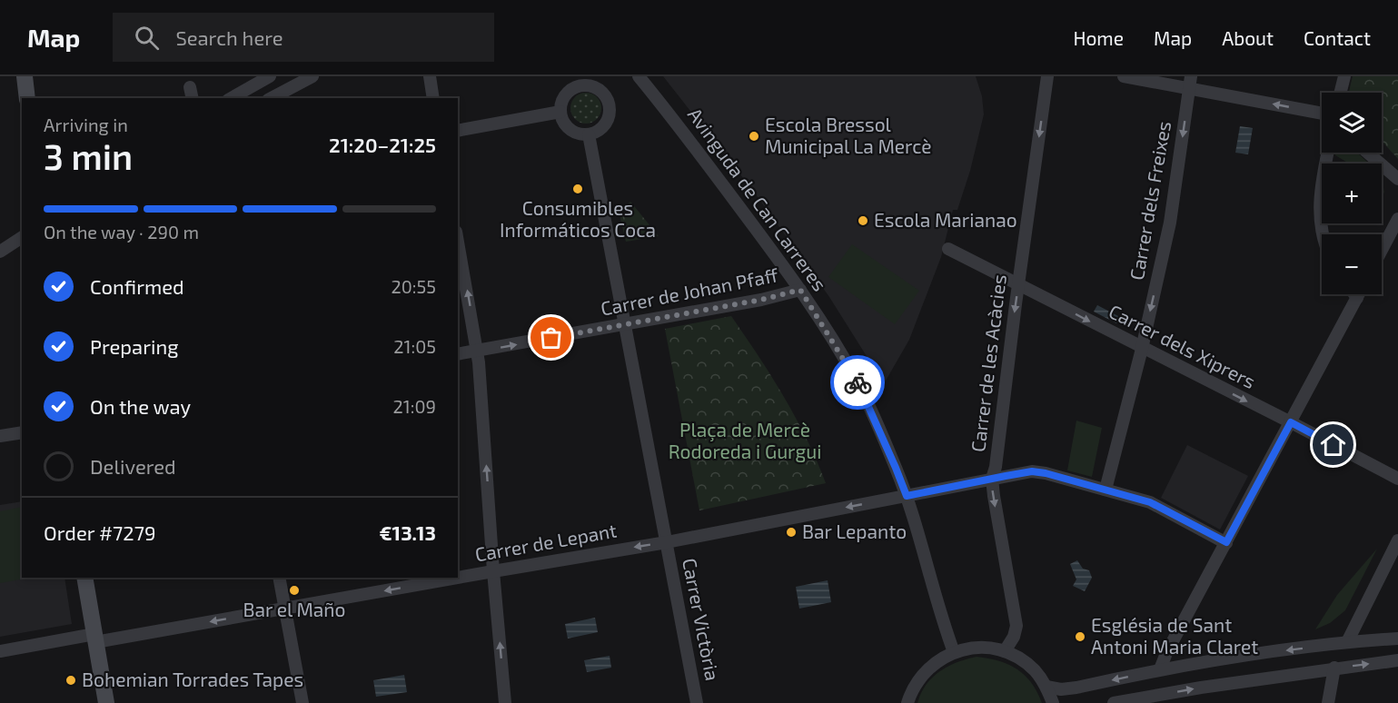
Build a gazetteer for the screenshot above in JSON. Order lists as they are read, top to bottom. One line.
{"streets":{"street":["Avinguda de Can Carreres","Carrer dels Freixes","Carrer de Johan Pfaff","Carrer dels Xiprers","Carrer de les Acàcies","Carrer de Lepant","Carrer Victòria"]},"crossings":[["Avinguda de Can Carreres","Carrer de Johan Pfaff"],["Avinguda de Can Carreres","Carrer de Lepant"],["Carrer dels Freixes","Carrer dels Xiprers"],["Carrer dels Freixes","Carrer de Lepant"],["Carrer de Johan Pfaff","Carrer Victòria"],["Carrer dels Xiprers","Carrer de les Acàcies"],["Carrer de les Acàcies","Carrer de Lepant"],["Carrer de Lepant","Carrer Victòria"]],"one_way":["Carrer dels Freixes","Carrer de Johan Pfaff","Carrer dels Xiprers","Carrer de les Acàcies","Carrer de Lepant"],"parks":["Plaça de Mercè Rodoreda i Gurgui"],"places":["Escola Bressol Municipal La Mercè","Consumibles Informáticos Coca","Escola Marianao","Bar Lepanto","Bar el Maño","Església de Sant Antoni Maria Claret","Bohemian Torrades Tapes"],"page":{"header":"Map","search":"Search here","nav":["Home","Map","About","Contact"],"map_buttons":["+","−"],"heading":["3 min","Arriving in","21:20–21:25"],"panel":["Order #7279","€13.13"],"bar":"On the way · 290 m","list":[["Confirmed","20:55"],["Preparing","21:05"],["On the way","21:09"],"Delivered"]}}
